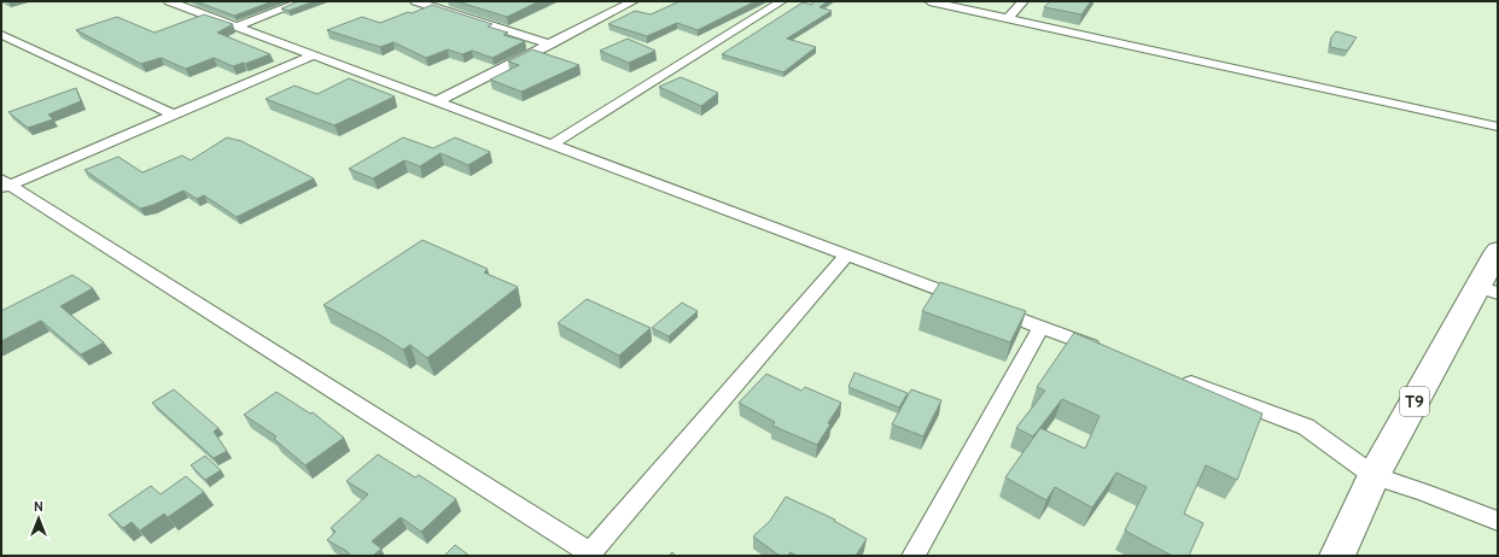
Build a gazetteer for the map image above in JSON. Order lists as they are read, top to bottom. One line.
{"streets":{"highway":["T9"]},"north":"top"}
